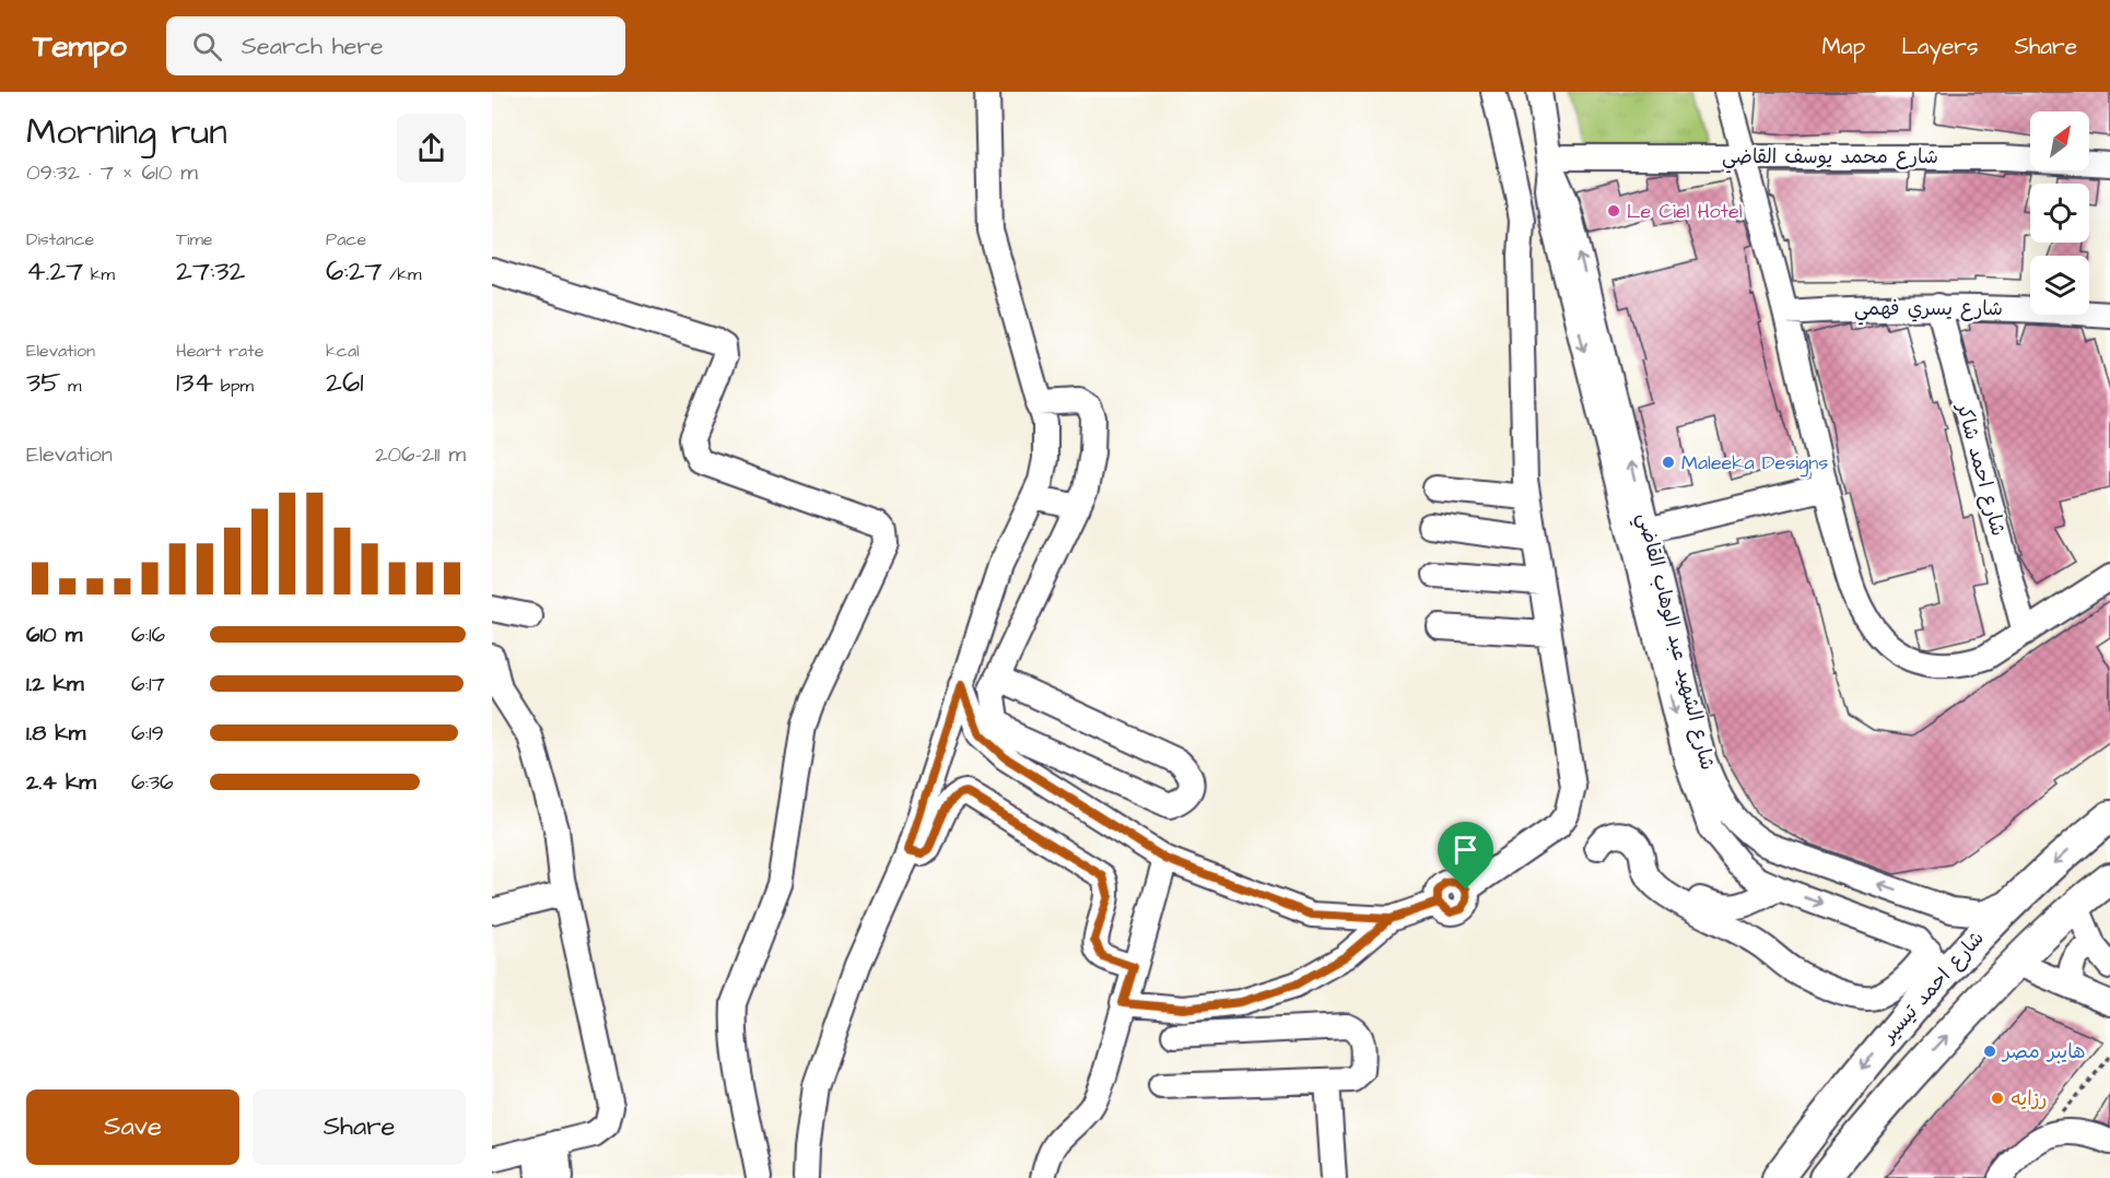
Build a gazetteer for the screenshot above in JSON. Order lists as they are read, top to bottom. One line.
{"streets":{"main road":["شارع احمد تيسير"],"street":["شارع محمد يوسف القاضي","شارع يسري فهمي","شارع احمد شاكر","شارع الشهيد عبد الوهاب القاضي"]},"crossings":[["شارع محمد يوسف القاضي","شارع الشهيد عبد الوهاب القاضي"],["شارع يسري فهمي","شارع احمد شاكر"],["شارع الشهيد عبد الوهاب القاضي","شارع احمد تيسير"]],"places":["Le Ciel Hotel","Maleeka Designs","هايبر مصر","رزايه"],"north":"top right","page":{"header":"Tempo","search":"Search here","nav":["Map","Layers","Share"],"heading":["Morning run","09:32 · 7 × 610 m"],"stats":[["Distance","4.27 km"],["Time","27:32"],["Pace","6:27 /km"],["Elevation","35 m"],["Heart rate","134 bpm"],["kcal","261"]],"chart":["Elevation","206–211 m"],"list":[{"name":"610 m","note":"6:16"},{"name":"1.2 km","note":"6:17"},{"name":"1.8 km","note":"6:19"},{"name":"2.4 km","note":"6:36"}],"buttons":["Save","Share"]}}
